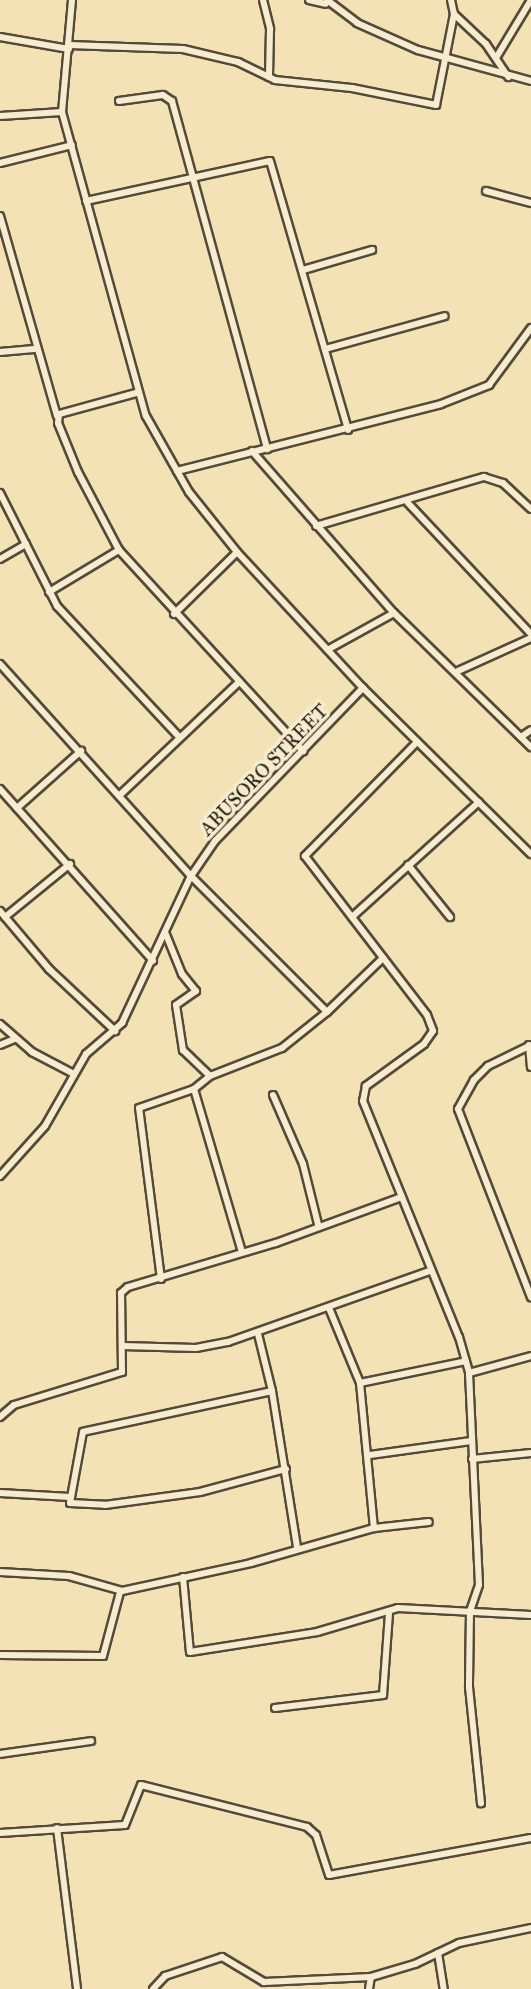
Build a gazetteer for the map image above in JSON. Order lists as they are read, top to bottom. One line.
{"streets":{"street":["ABUSORO STREET"]}}
